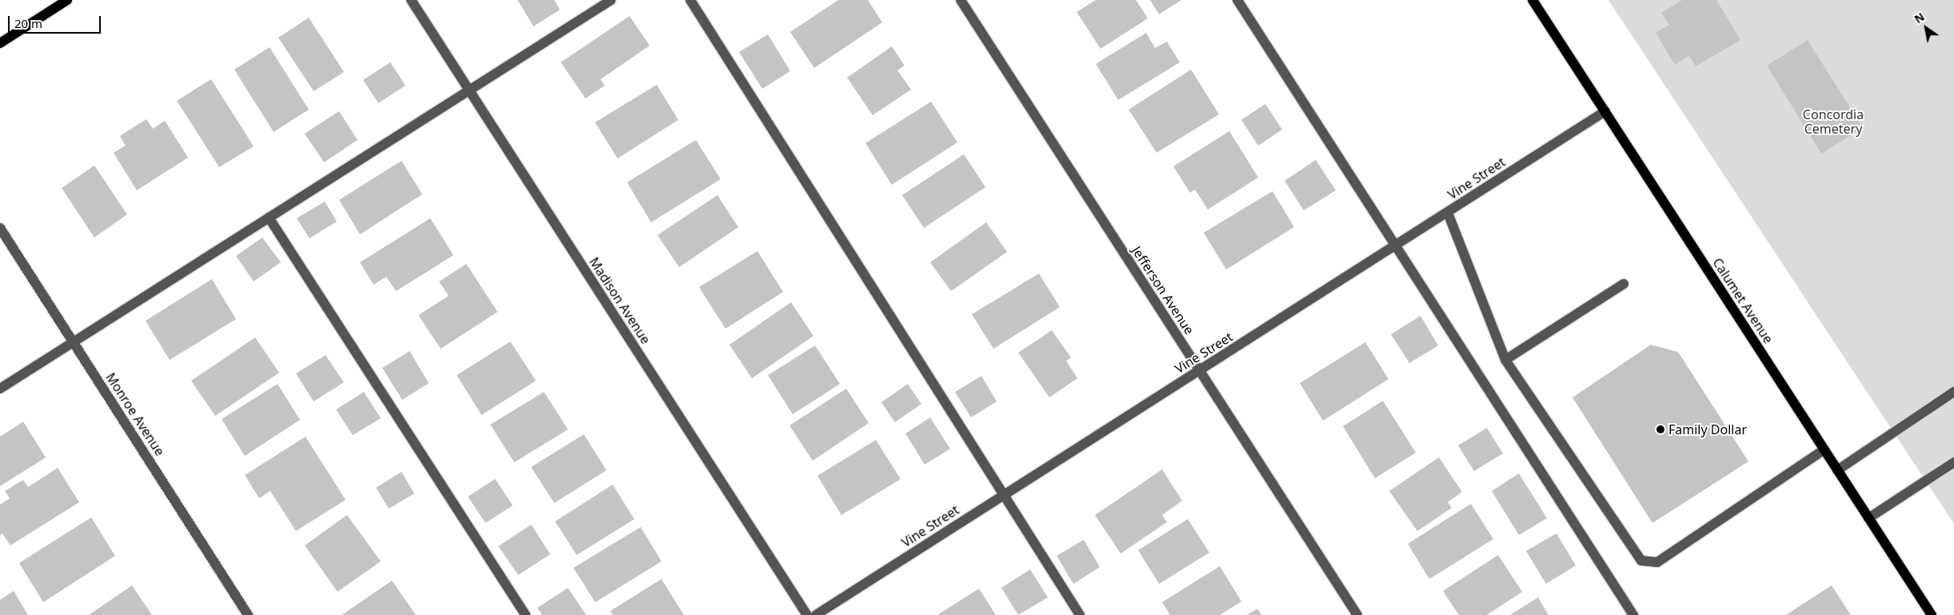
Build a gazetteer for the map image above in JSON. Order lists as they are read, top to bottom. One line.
{"streets":{"main road":["Calumet Avenue"],"street":["Vine Street","Jefferson Avenue","Madison Avenue","Monroe Avenue"]},"crossings":[["Vine Street","Jefferson Avenue"],["Vine Street","Calumet Avenue"]],"parks":["Concordia Cemetery"],"places":["Family Dollar"],"scale_bar":"20 m","north":"top left"}
